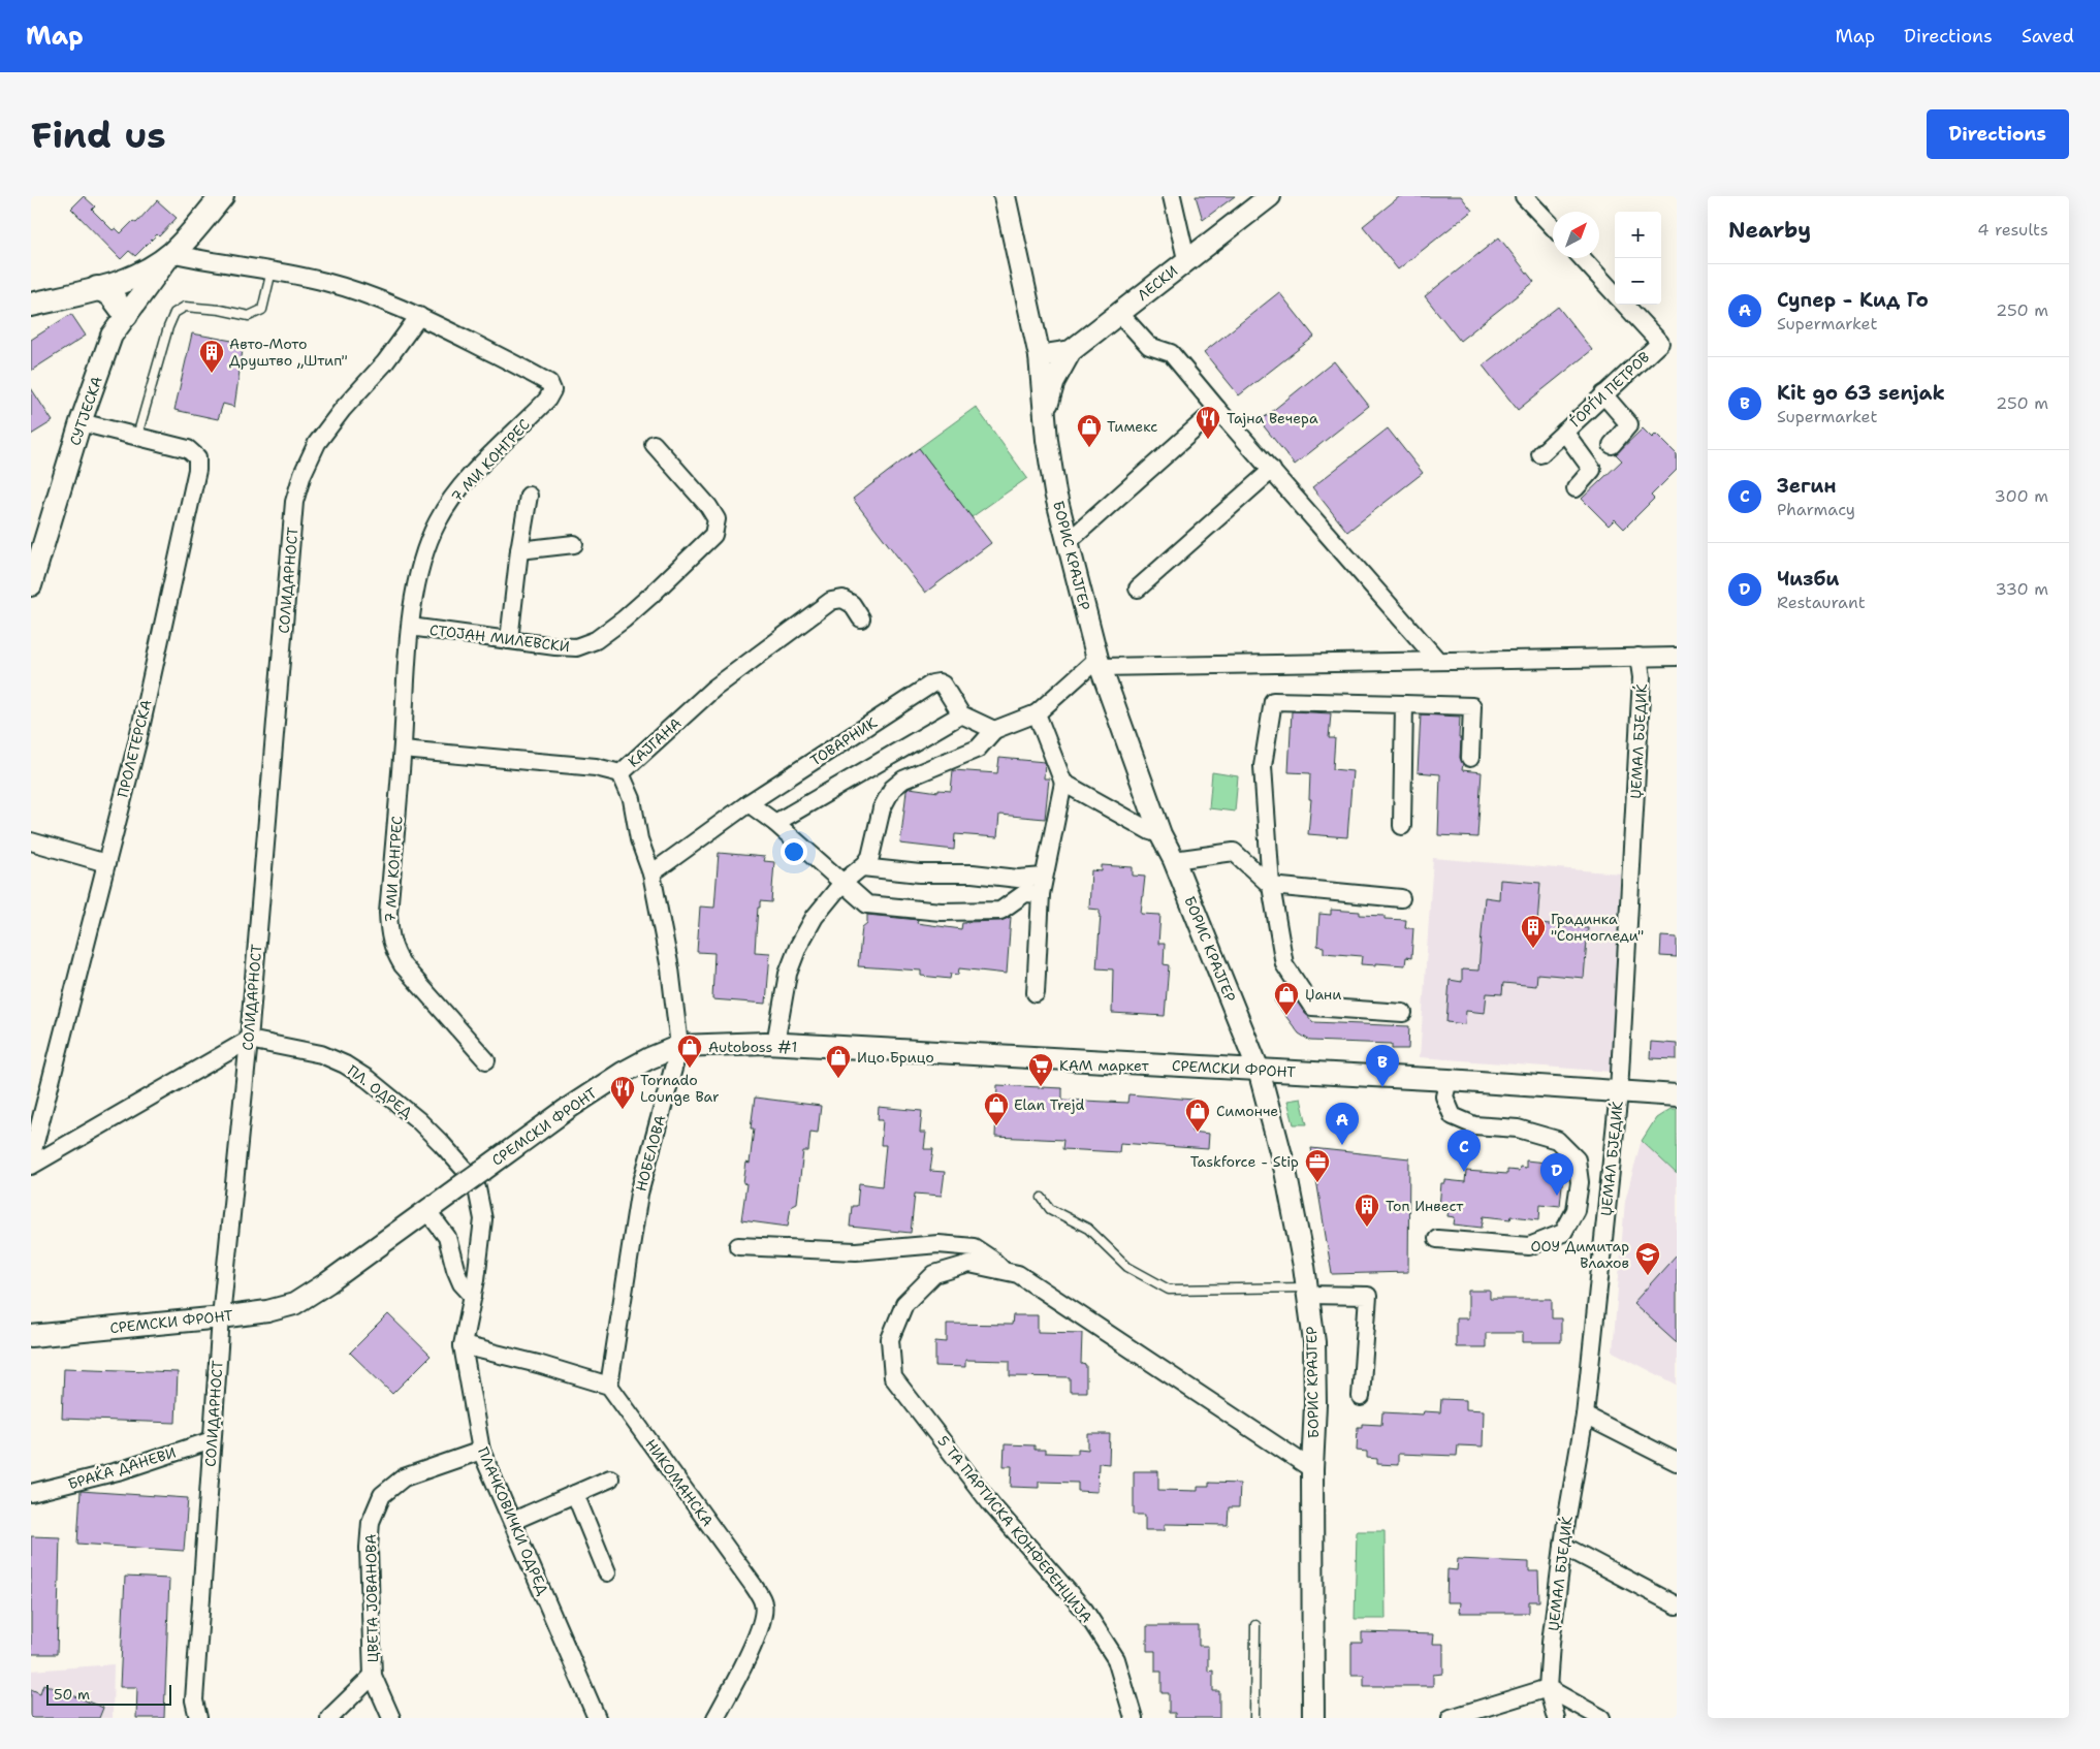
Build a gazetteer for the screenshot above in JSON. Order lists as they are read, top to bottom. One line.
{"streets":{"street":["ЛЕСКИ","ЃОРЃИ ПЕТРОВ","СУТЈЕСКА","7 МИ КОНГРЕС","БОРИС КРАЈГЕР","СОЛИДАРНОСТ","СТОЈАН МИЛЕВСКИ","ТОВАРНИК","ЏЕМАЛ БЈЕДИЌ","КАЈГАНА","ПРОЛЕТЕРСКА","СРЕМСКИ ФРОНТ","ПЛ. ОДРЕД","НОБЕЛОВА","БРАЌА ДАНЕВИ","НИКОМАНСКА","ПЛАЧКОВИЧКИ ОДРЕД","5 ТА ПАРТИСКА КОНФЕРЕНЦИЈА","ЦВЕТА ЈОВАНОВА"]},"crossings":[["ЛЕСКИ","БОРИС КРАЈГЕР"],["СУТЈЕСКА","7 МИ КОНГРЕС"],["СУТЈЕСКА","ПРОЛЕТЕРСКА"],["7 МИ КОНГРЕС","СОЛИДАРНОСТ"],["7 МИ КОНГРЕС","СТОЈАН МИЛЕВСКИ"],["7 МИ КОНГРЕС","КАЈГАНА"],["БОРИС КРАЈГЕР","СРЕМСКИ ФРОНТ"],["БОРИС КРАЈГЕР","5 ТА ПАРТИСКА КОНФЕРЕНЦИЈА"],["СОЛИДАРНОСТ","СРЕМСКИ ФРОНТ"],["СОЛИДАРНОСТ","ПЛ. ОДРЕД"],["СОЛИДАРНОСТ","БРАЌА ДАНЕВИ"],["ТОВАРНИК","НОБЕЛОВА"],["ЏЕМАЛ БЈЕДИЌ","СРЕМСКИ ФРОНТ"],["КАЈГАНА","НОБЕЛОВА"],["СРЕМСКИ ФРОНТ","НОБЕЛОВА"],["ПЛ. ОДРЕД","ПЛАЧКОВИЧКИ ОДРЕД"],["НОБЕЛОВА","НИКОМАНСКА"],["ПЛАЧКОВИЧКИ ОДРЕД","ЦВЕТА ЈОВАНОВА"]],"places":{"building":["Авто-Мото Друштво „Штип\"","Градинка \"Сончогледи\"","Топ Инвест"],"restaurant":["Тајна Вечера","Tornado Lounge Bar"],"shop":["Тимекс","Џани","Autoboss #1","Ицо Брицо","Elan Trejd","Симонче"],"supermarket":["КАМ маркет"],"office":["Taskforce - Stip"],"school or university":["ООУ Димитар Влахов"]},"scale_bar":"50 m","north":"top right","page":{"header":"Map","nav":["Map","Directions","Saved"],"buttons":"Directions","title":"Find us","heading":["Nearby","4 results"],"map_buttons":["+","−"],"list":[{"mark":"A","name":"Супер - Кид Го","note":"Supermarket","value":"250 m"},{"mark":"B","name":"Kit go 63 senjak","note":"Supermarket","value":"250 m"},{"mark":"C","name":"Зегин","note":"Pharmacy","value":"300 m"},{"mark":"D","name":"Чизби","note":"Restaurant","value":"330 m"}],"pins":["B","A","C","D"],"scale":"50 m"}}
